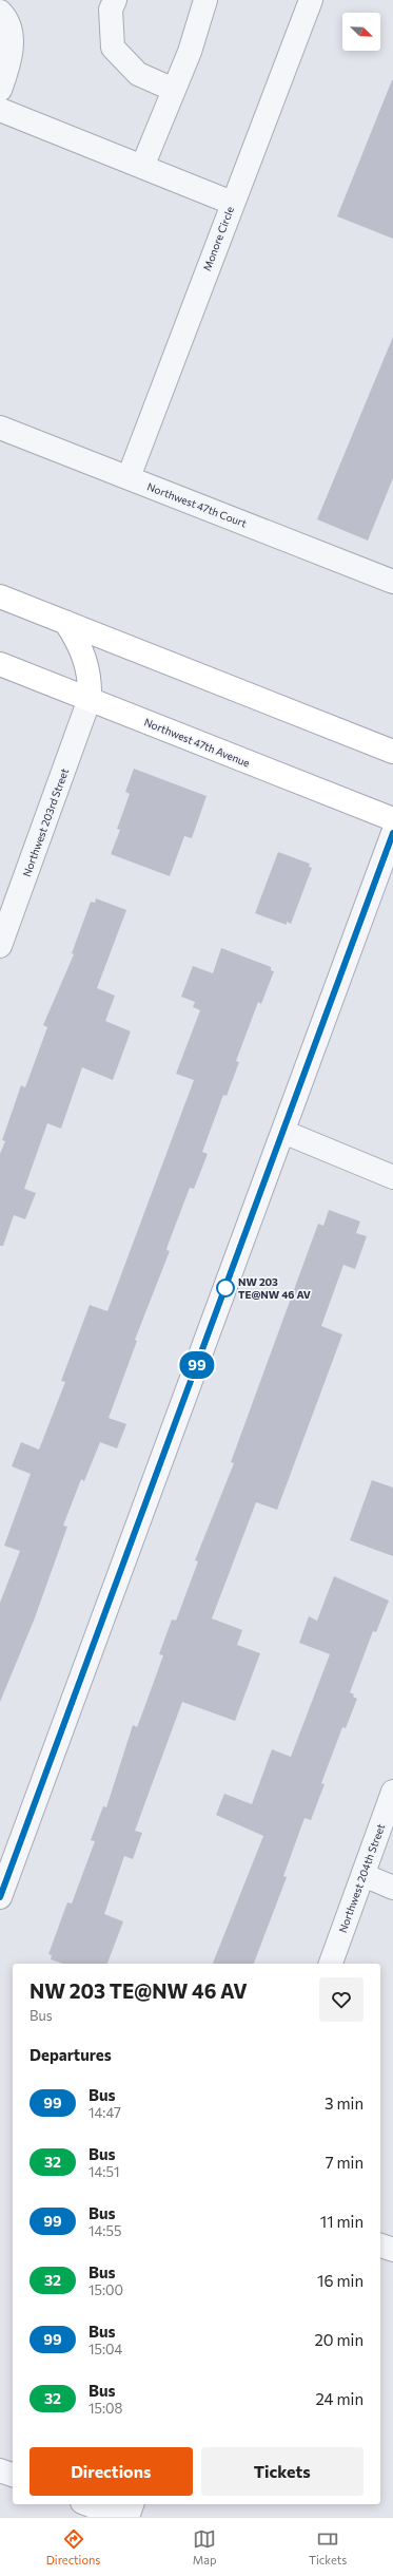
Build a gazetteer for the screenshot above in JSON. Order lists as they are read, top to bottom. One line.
{"streets":{"main road":["Northwest 47th Avenue"],"street":["Monore Circle","Northwest 47th Court","Northwest 203rd Street","Northwest 204th Street"]},"crossings":[["Monore Circle","Northwest 47th Court"],["Northwest 47th Avenue","Northwest 203rd Street"]],"places":["NW 203 TE@NW 46 AV"],"lines":["bus line 99"],"north":"bottom right","page":{"on_map":"99","heading":[["NW 203 TE@NW 46 AV","Bus"],"Departures"],"list":[{"mark":"99","name":"Bus","note":"14:47","value":"3 min"},{"mark":"32","name":"Bus","note":"14:51","value":"7 min"},{"mark":"99","name":"Bus","note":"14:55","value":"11 min"},{"mark":"32","name":"Bus","note":"15:00","value":"16 min"},{"mark":"99","name":"Bus","note":"15:04","value":"20 min"},{"mark":"32","name":"Bus","note":"15:08","value":"24 min"}],"buttons":["Directions","Tickets"],"tabs":["Directions","Map","Tickets"]}}
